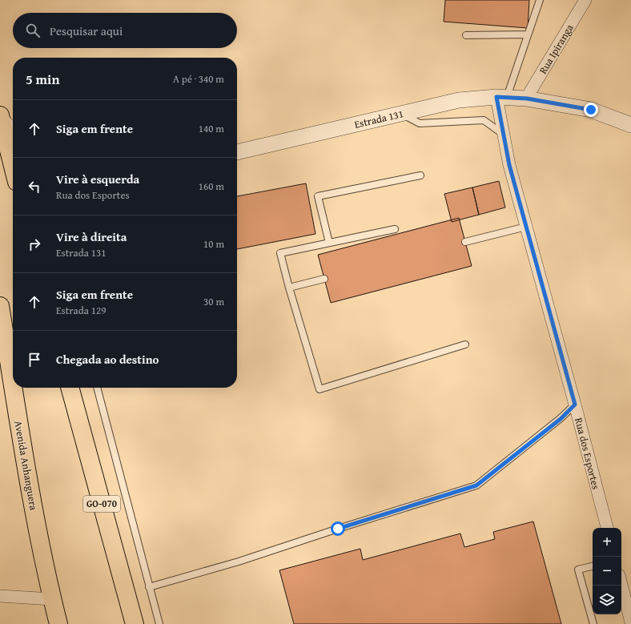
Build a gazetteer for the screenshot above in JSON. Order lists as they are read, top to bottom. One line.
{"streets":{"highway":["Avenida Anhanguera","GO-070"],"street":["Rua Ipiranga","Estrada 131","Rua dos Esportes"]},"crossings":[["Rua Ipiranga","Estrada 131"],["Estrada 131","Rua dos Esportes"]],"page":{"search":"Pesquisar aqui","heading":["5 min","A pé · 340 m"],"list":[["Siga em frente","140 m"],["Vire à esquerda","Rua dos Esportes","160 m"],["Vire à direita","Estrada 131","10 m"],["Siga em frente","Estrada 129","30 m"],"Chegada ao destino"],"map_buttons":["+","−"]}}
